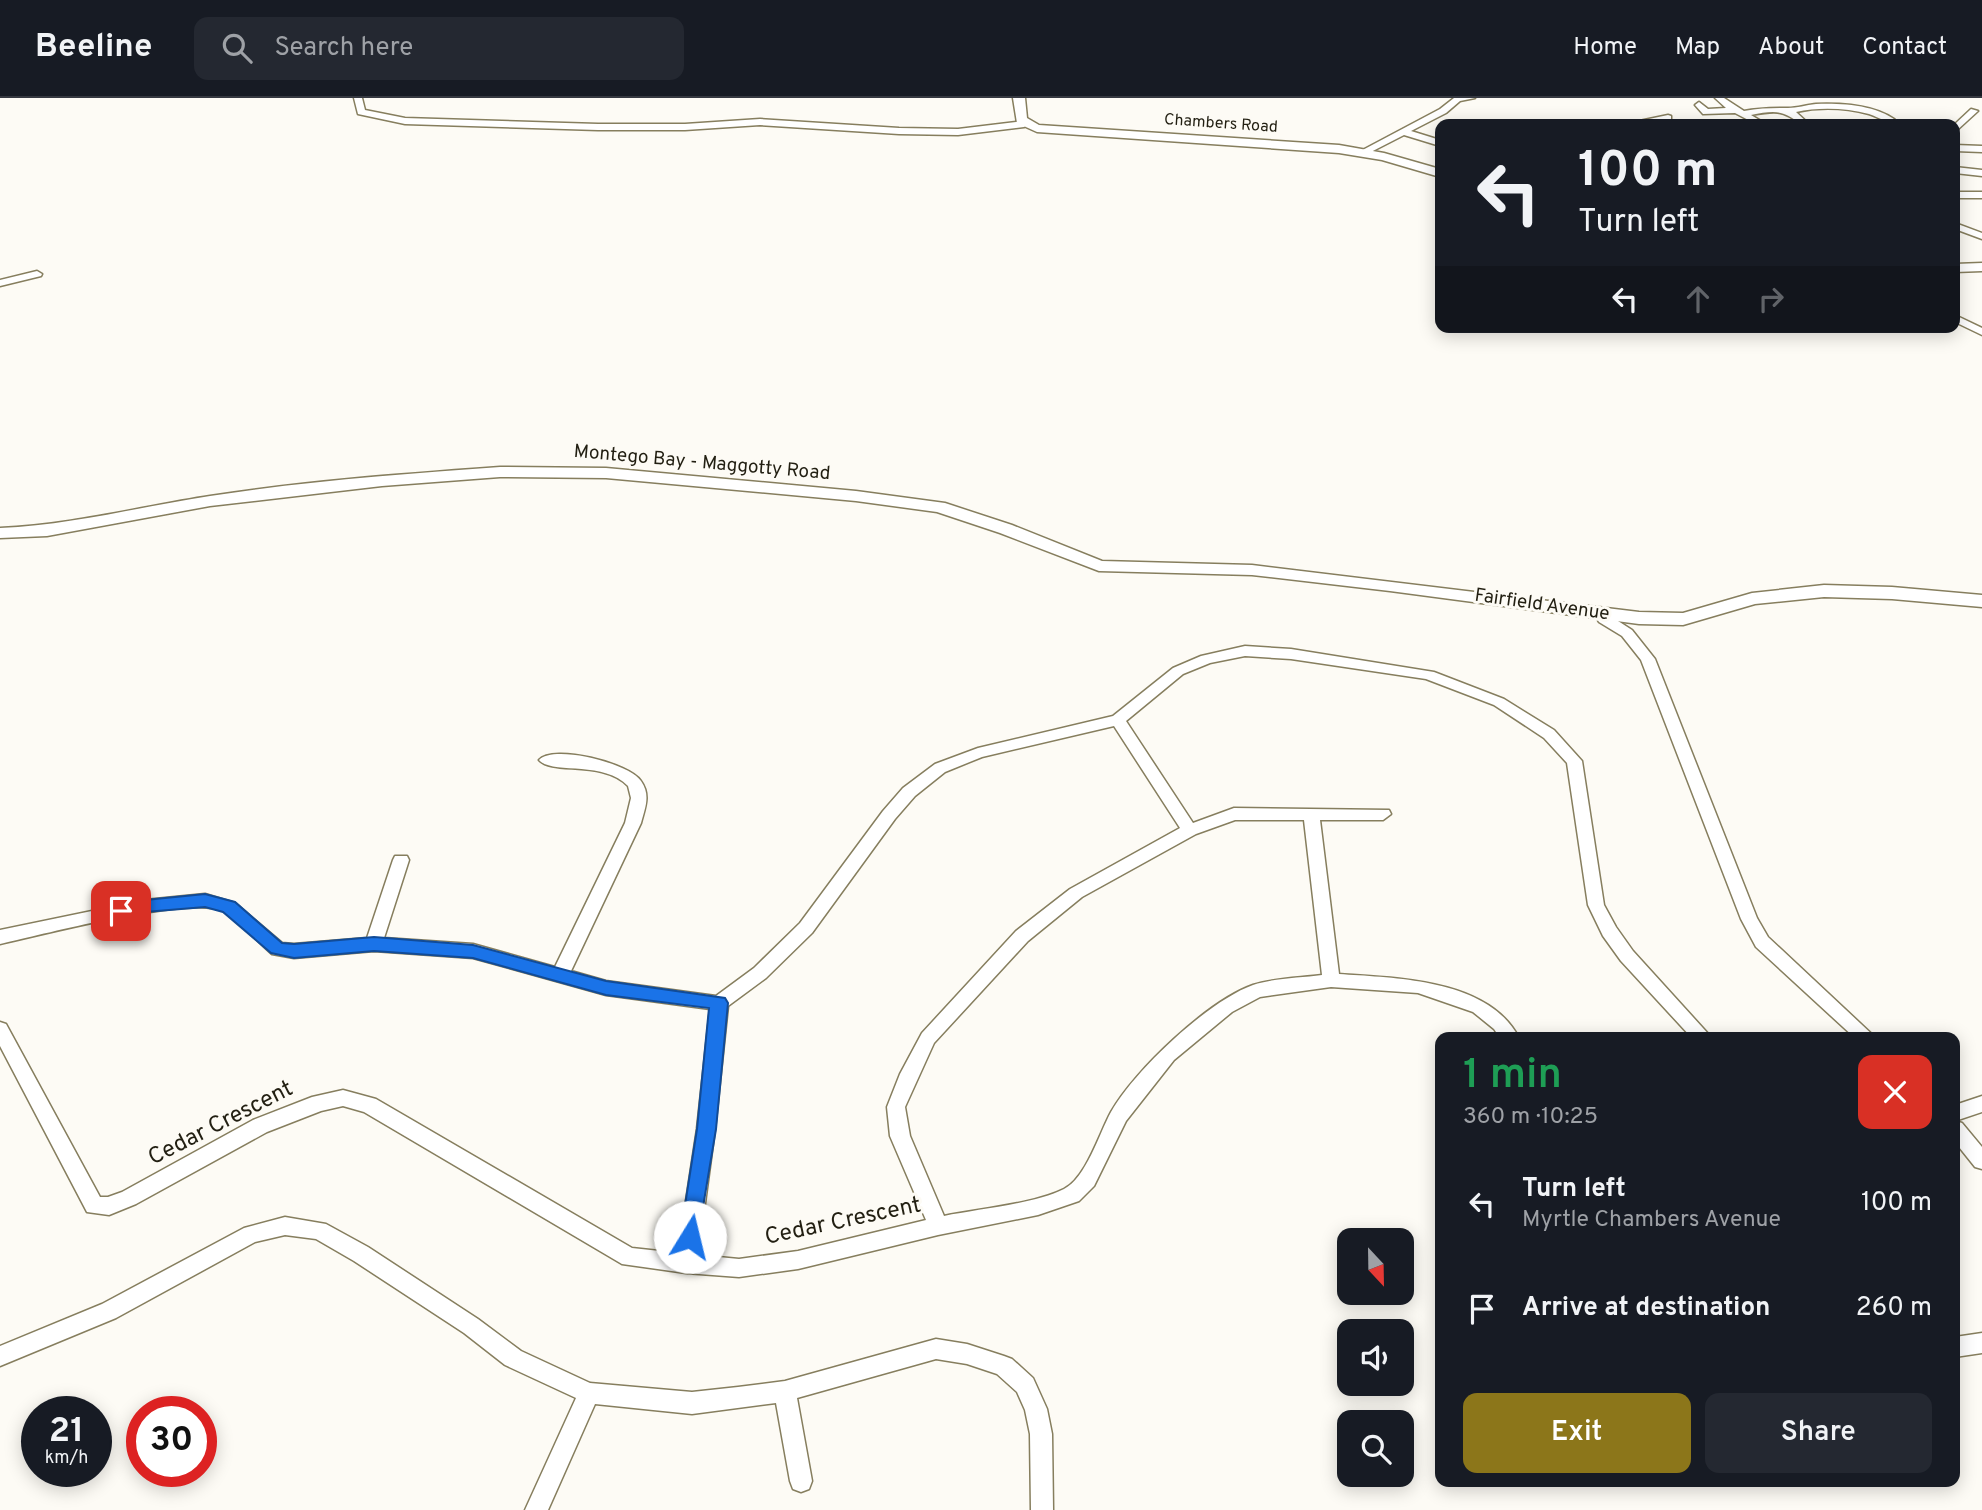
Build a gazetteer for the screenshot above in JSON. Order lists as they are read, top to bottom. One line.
{"streets":{"street":["Chambers Road","Montego Bay - Maggotty Road","Fairfield Avenue","Cedar Crescent"]},"crossings":[["Montego Bay - Maggotty Road","Fairfield Avenue"]],"north":"bottom","page":{"header":"Beeline","search":"Search here","nav":["Home","Map","About","Contact"],"turn":["100 m","Turn left"],"heading":["1 min","360 m · 10:25"],"list":[{"name":"Turn left","note":"Myrtle Chambers Avenue","value":"100 m"},{"name":"Arrive at destination","value":"260 m"}],"buttons":["Exit","Share"],"speed":"21 km/h","limit":"30"}}
